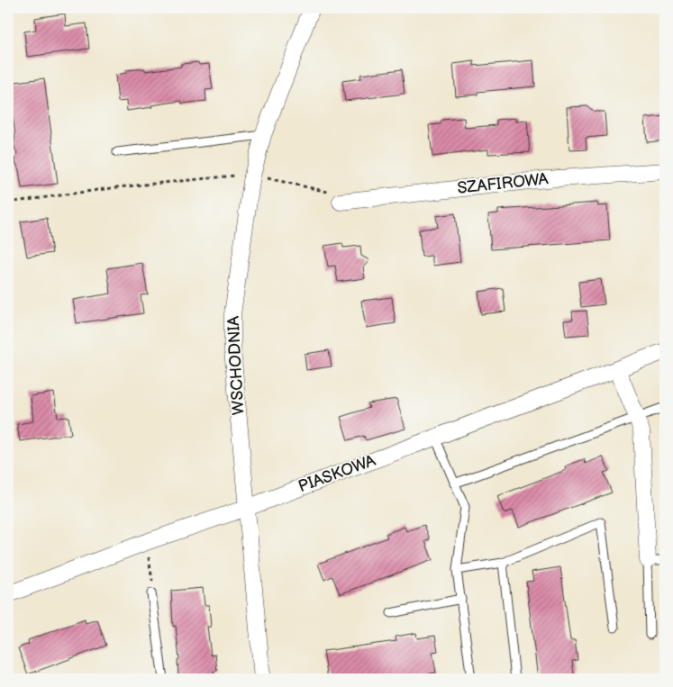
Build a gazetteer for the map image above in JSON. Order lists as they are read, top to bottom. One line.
{"streets":{"street":["SZAFIROWA","WSCHODNIA","PIASKOWA"]},"crossings":[["WSCHODNIA","PIASKOWA"]]}
